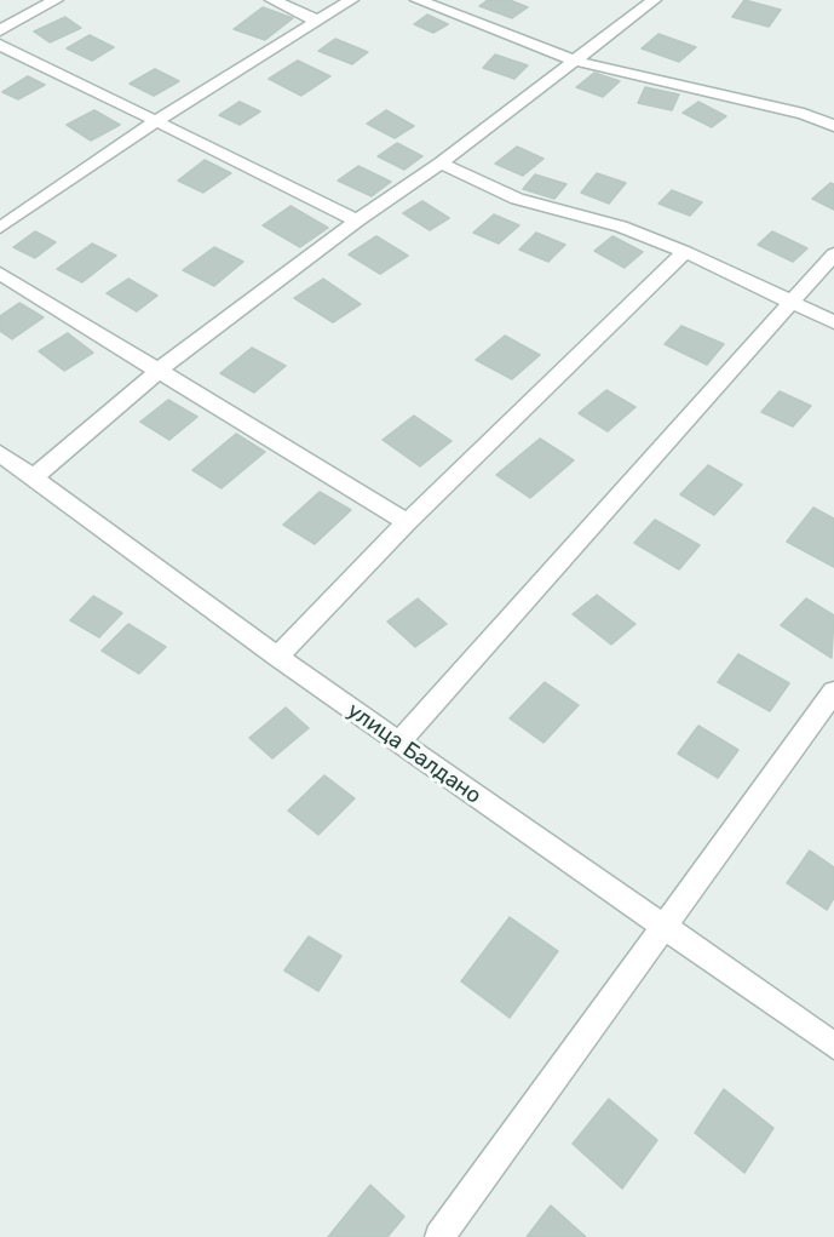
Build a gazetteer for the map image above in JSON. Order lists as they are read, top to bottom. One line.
{"streets":{"street":["улица Балдано"]}}
